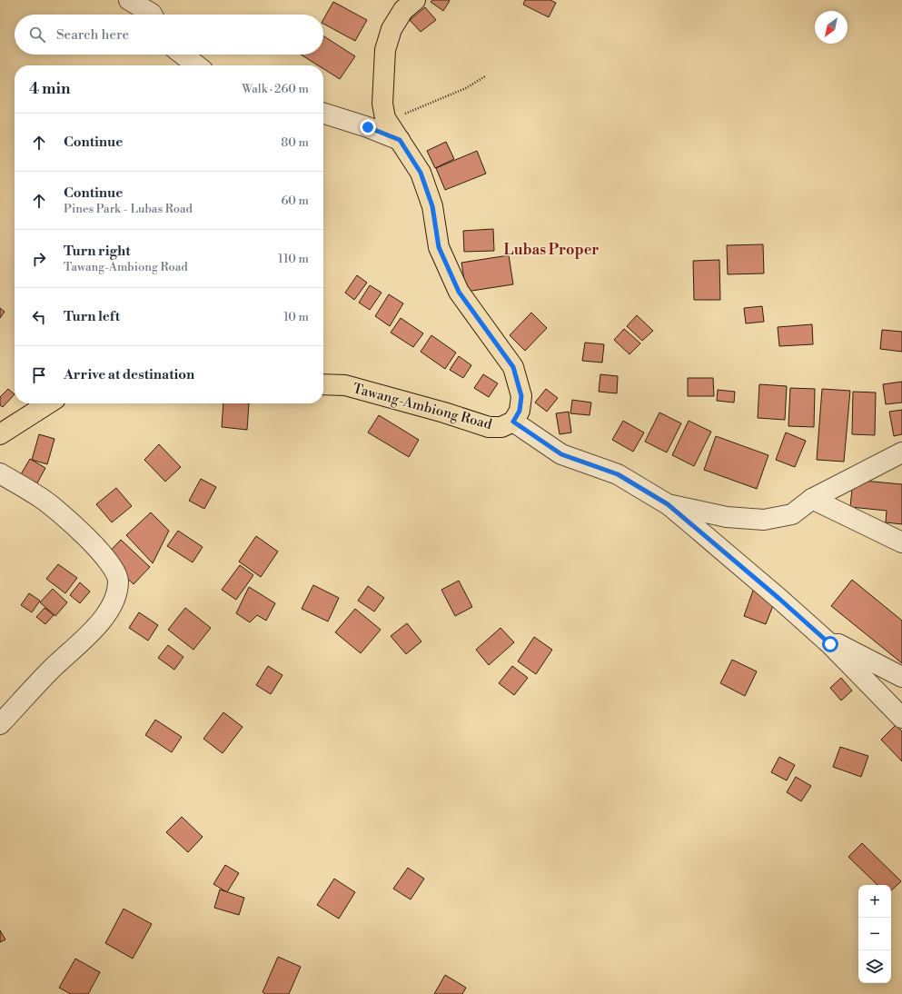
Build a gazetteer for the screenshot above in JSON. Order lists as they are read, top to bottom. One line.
{"streets":{"main road":["Tawang-Ambiong Road"]},"districts":["Lubas Proper"],"north":"bottom left","page":{"search":"Search here","heading":["4 min","Walk · 260 m"],"list":[["Continue","80 m"],["Continue","Pines Park - Lubas Road","60 m"],["Turn right","Tawang-Ambiong Road","110 m"],["Turn left","10 m"],"Arrive at destination"],"map_buttons":["+","−"]}}
